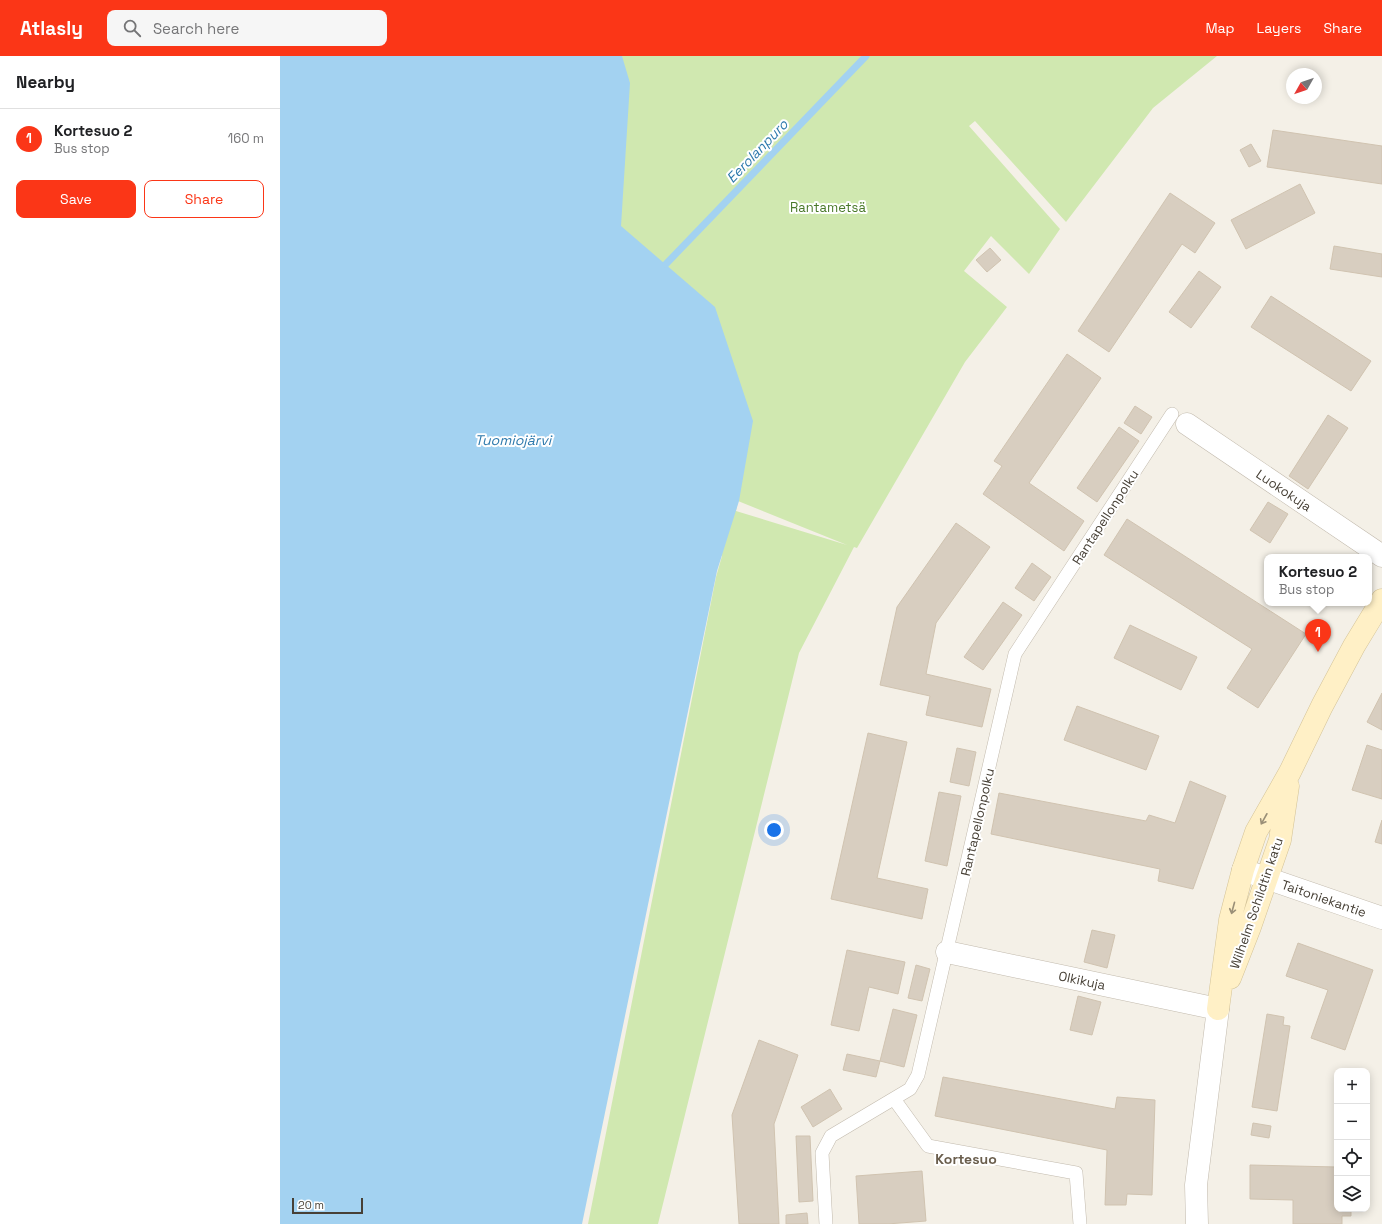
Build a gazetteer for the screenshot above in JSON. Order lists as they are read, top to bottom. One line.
{"streets":{"street":["Luokokuja","Taitoniekantie","Wilhelm Schildtin katu","Olkikuja"],"lane":["Rantapellonpolku"]},"crossings":[["Luokokuja","Rantapellonpolku"],["Rantapellonpolku","Olkikuja"],["Taitoniekantie","Wilhelm Schildtin katu"],["Wilhelm Schildtin katu","Olkikuja"]],"districts":["Kortesuo"],"water":["Eerolanpuro","Tuomiojärvi"],"parks":["Rantametsä"],"scale_bar":"20 m","north":"bottom left","page":{"header":"Atlasly","search":"Search here","nav":["Map","Layers","Share"],"heading":"Nearby","list":[{"mark":"1","name":"Kortesuo 2","note":"Bus stop","value":"160 m"}],"buttons":["Save","Share"],"popup":["Kortesuo 2","Bus stop"],"pins":"1","map_buttons":["+","−"],"scale":"20 m"}}
